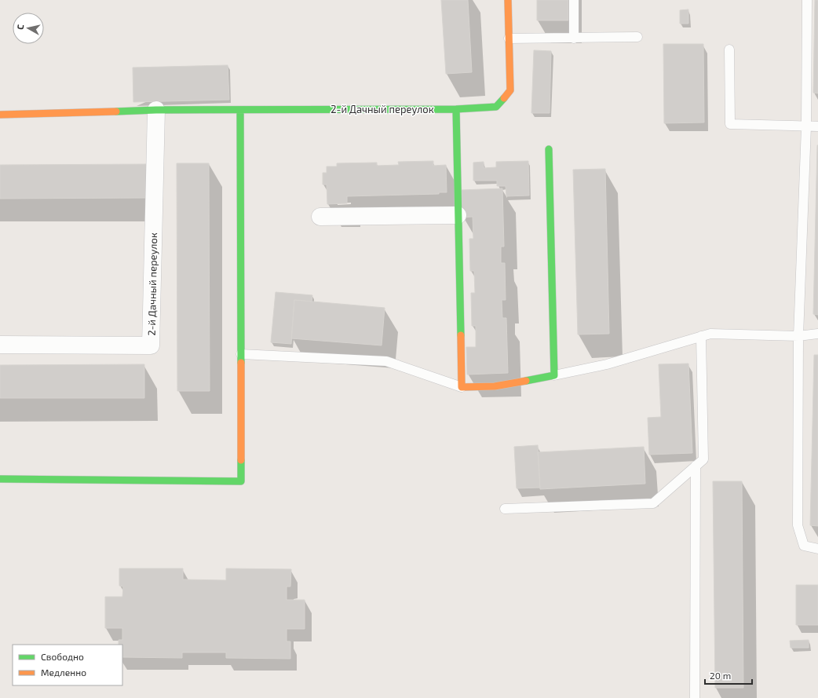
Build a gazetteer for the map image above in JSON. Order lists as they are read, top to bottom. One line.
{"streets":{"street":["2-й Дачный переулок"]},"legend":["Свободно","Медленно"],"scale_bar":"20 m","north":"left"}
